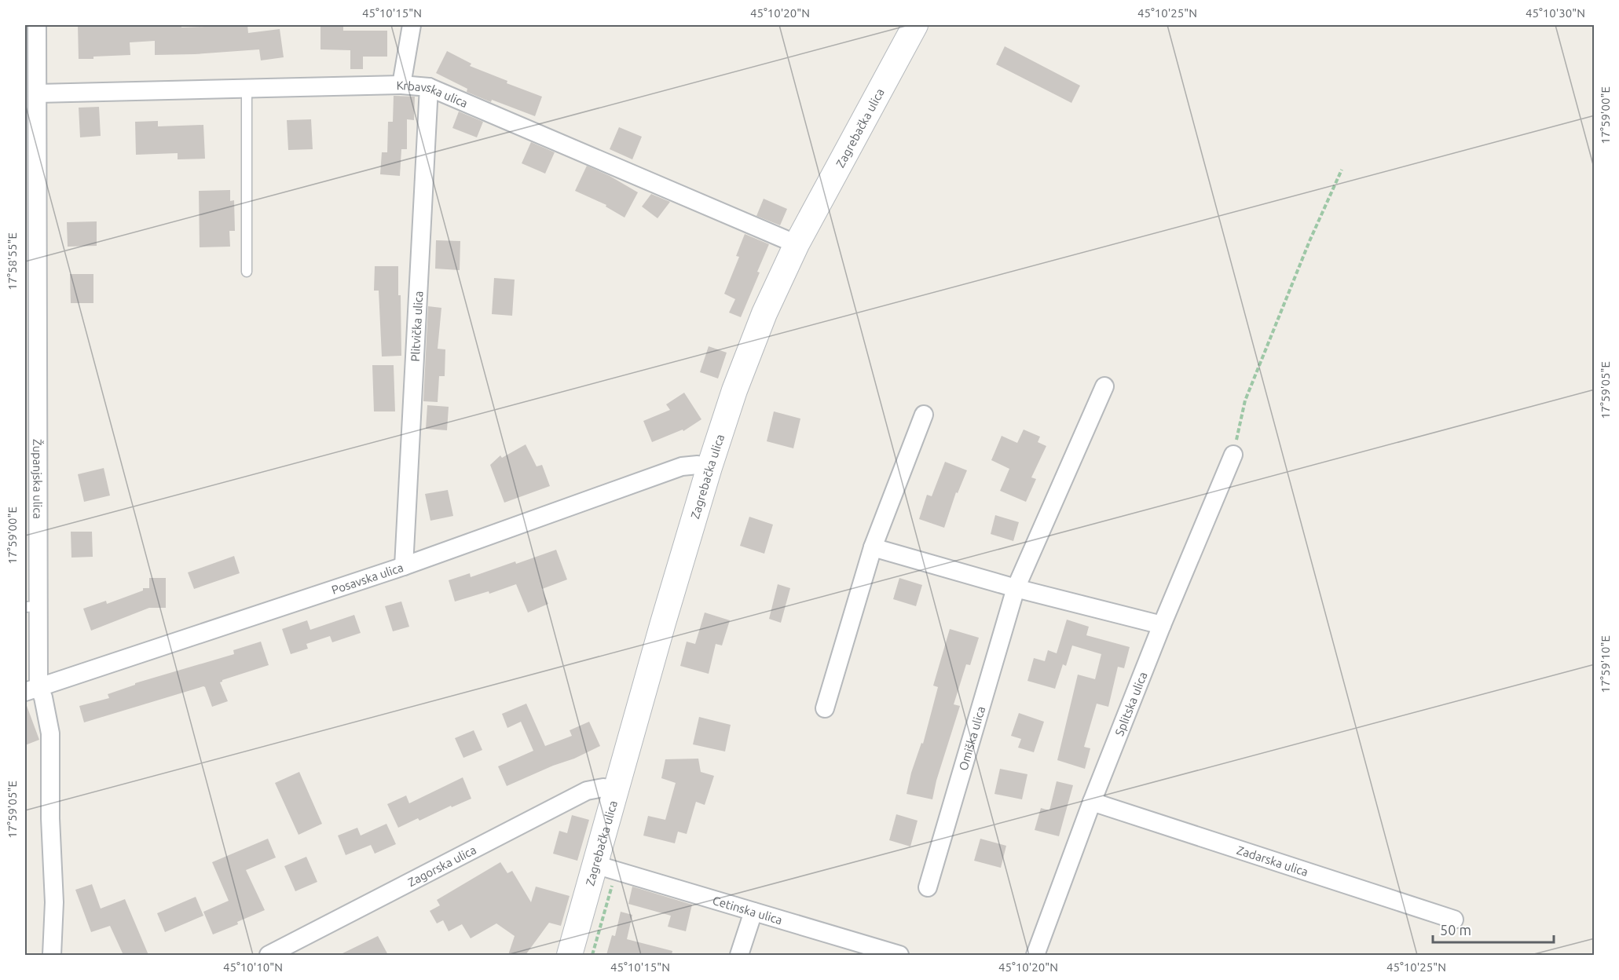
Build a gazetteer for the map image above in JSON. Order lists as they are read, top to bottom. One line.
{"streets":{"main road":["Zagrebačka ulica"],"street":["Krbavska ulica","Plitvička ulica","Županjska ulica","Posavska ulica","Splitska ulica","Omiška ulica","Zadarska ulica","Zagorska ulica","Cetinska ulica"]},"crossings":[["Krbavska ulica","Zagrebačka ulica"],["Krbavska ulica","Plitvička ulica"],["Krbavska ulica","Županjska ulica"],["Zagrebačka ulica","Posavska ulica"],["Zagrebačka ulica","Zagorska ulica"],["Zagrebačka ulica","Cetinska ulica"],["Plitvička ulica","Posavska ulica"],["Županjska ulica","Posavska ulica"],["Splitska ulica","Zadarska ulica"]],"scale_bar":"50 m","coordinates":["45°10'15\"N","45°10'20\"N","45°10'25\"N","45°10'30\"N","17°59'00\"E","17°58'55\"E","17°59'05\"E","17°59'10\"E","45°10'10\"N"]}
